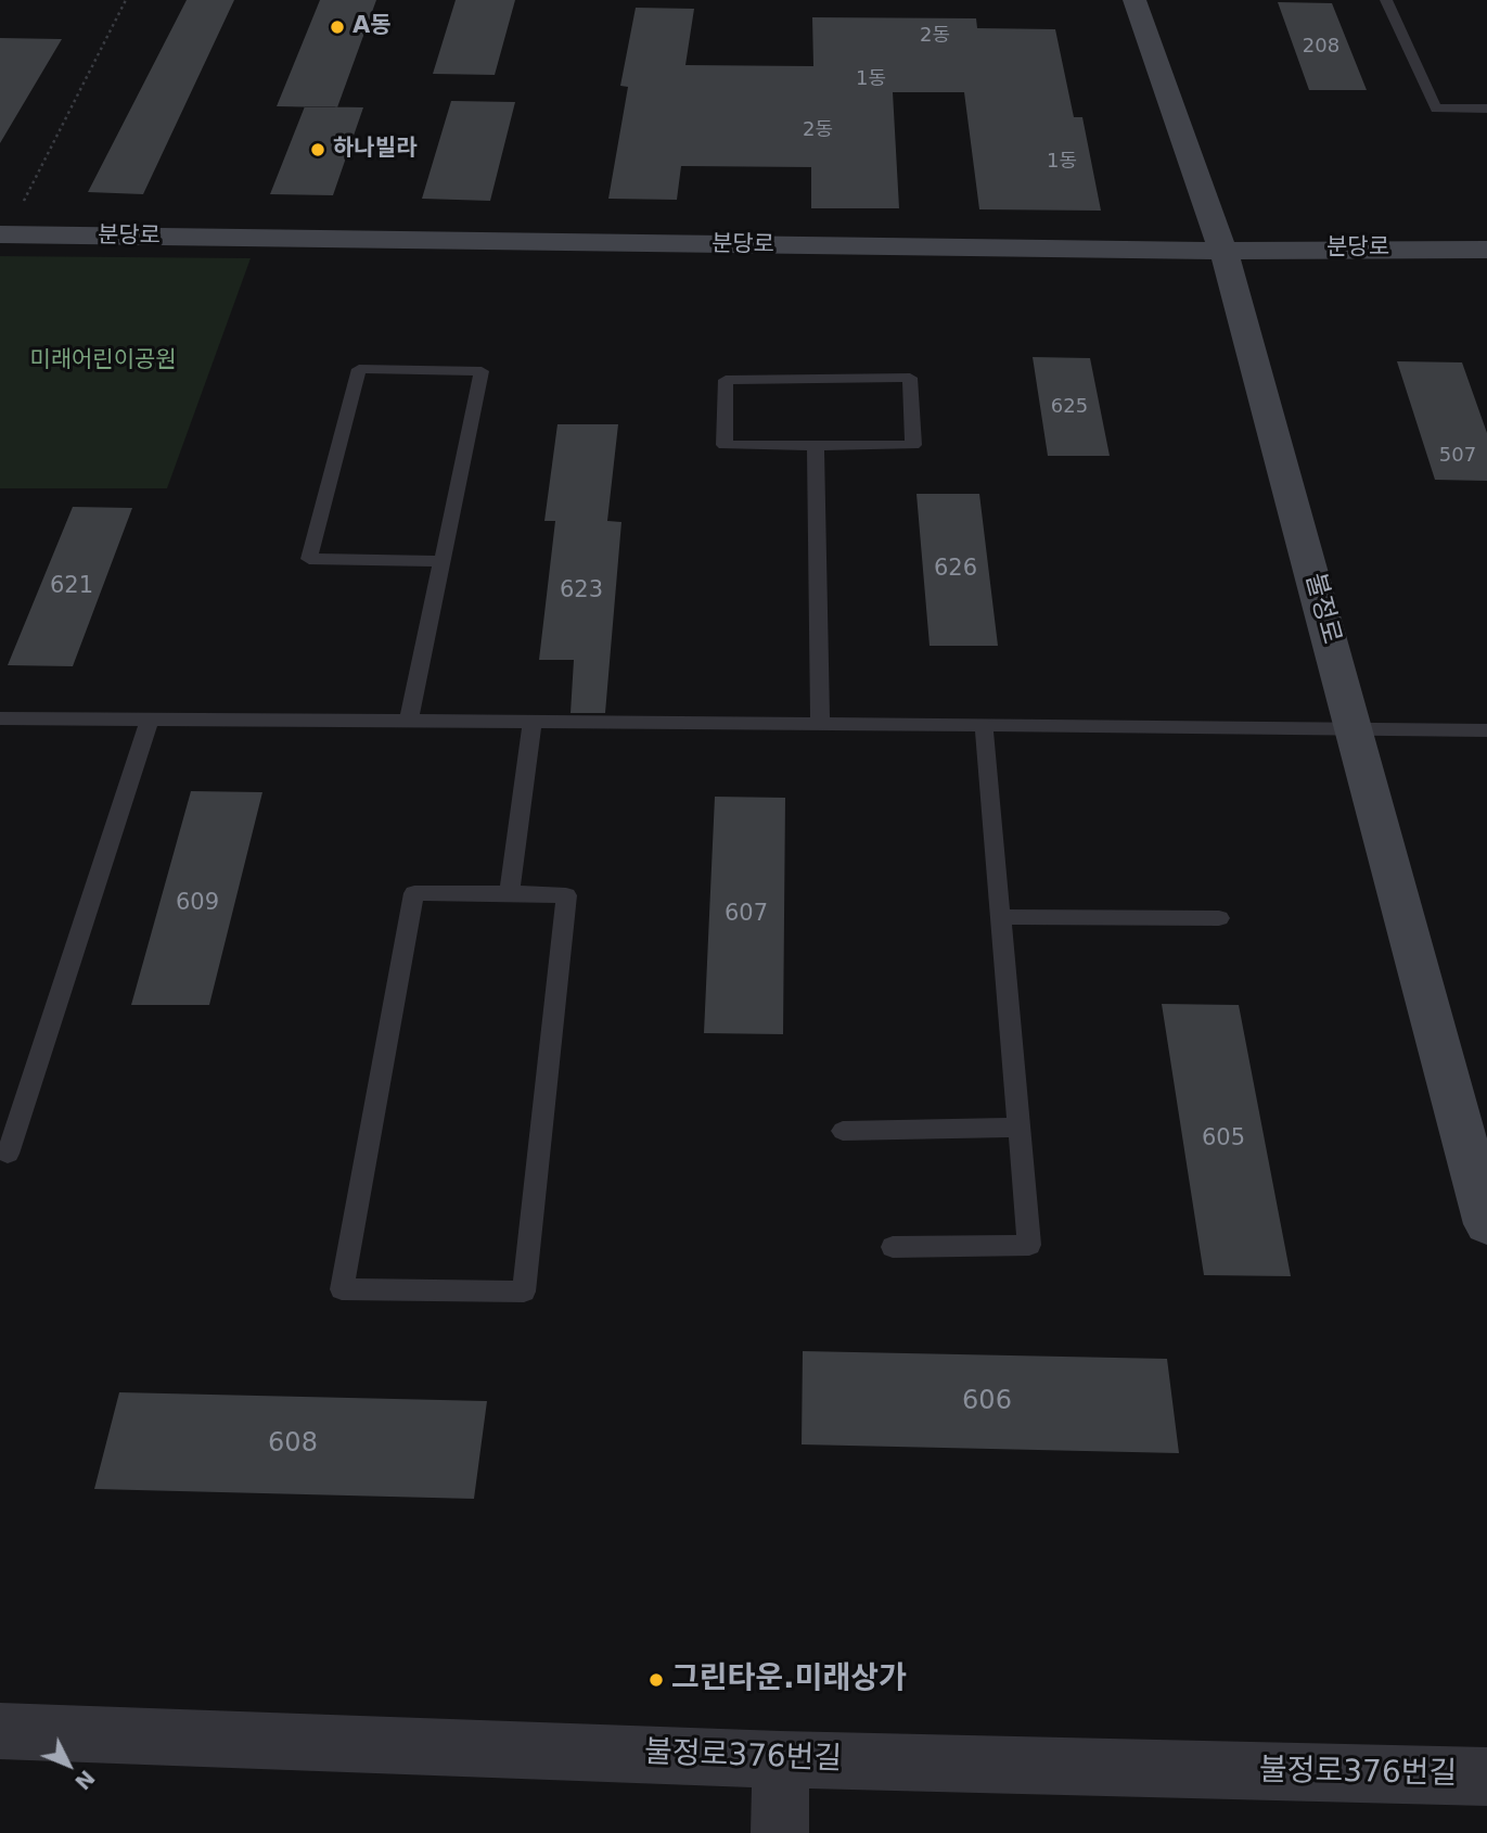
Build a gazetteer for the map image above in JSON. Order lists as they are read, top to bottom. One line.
{"streets":{"main road":["분당로","불정로"],"street":["불정로376번길"]},"crossings":[["분당로","불정로"]],"parks":["미래어린이공원"],"places":["A동","하나빌라","그린타운.미래상가"],"house_numbers":["2동","208","1동","2동","1동","625","507","626","621","623","609","607","605","606","608"],"north":"bottom right"}
